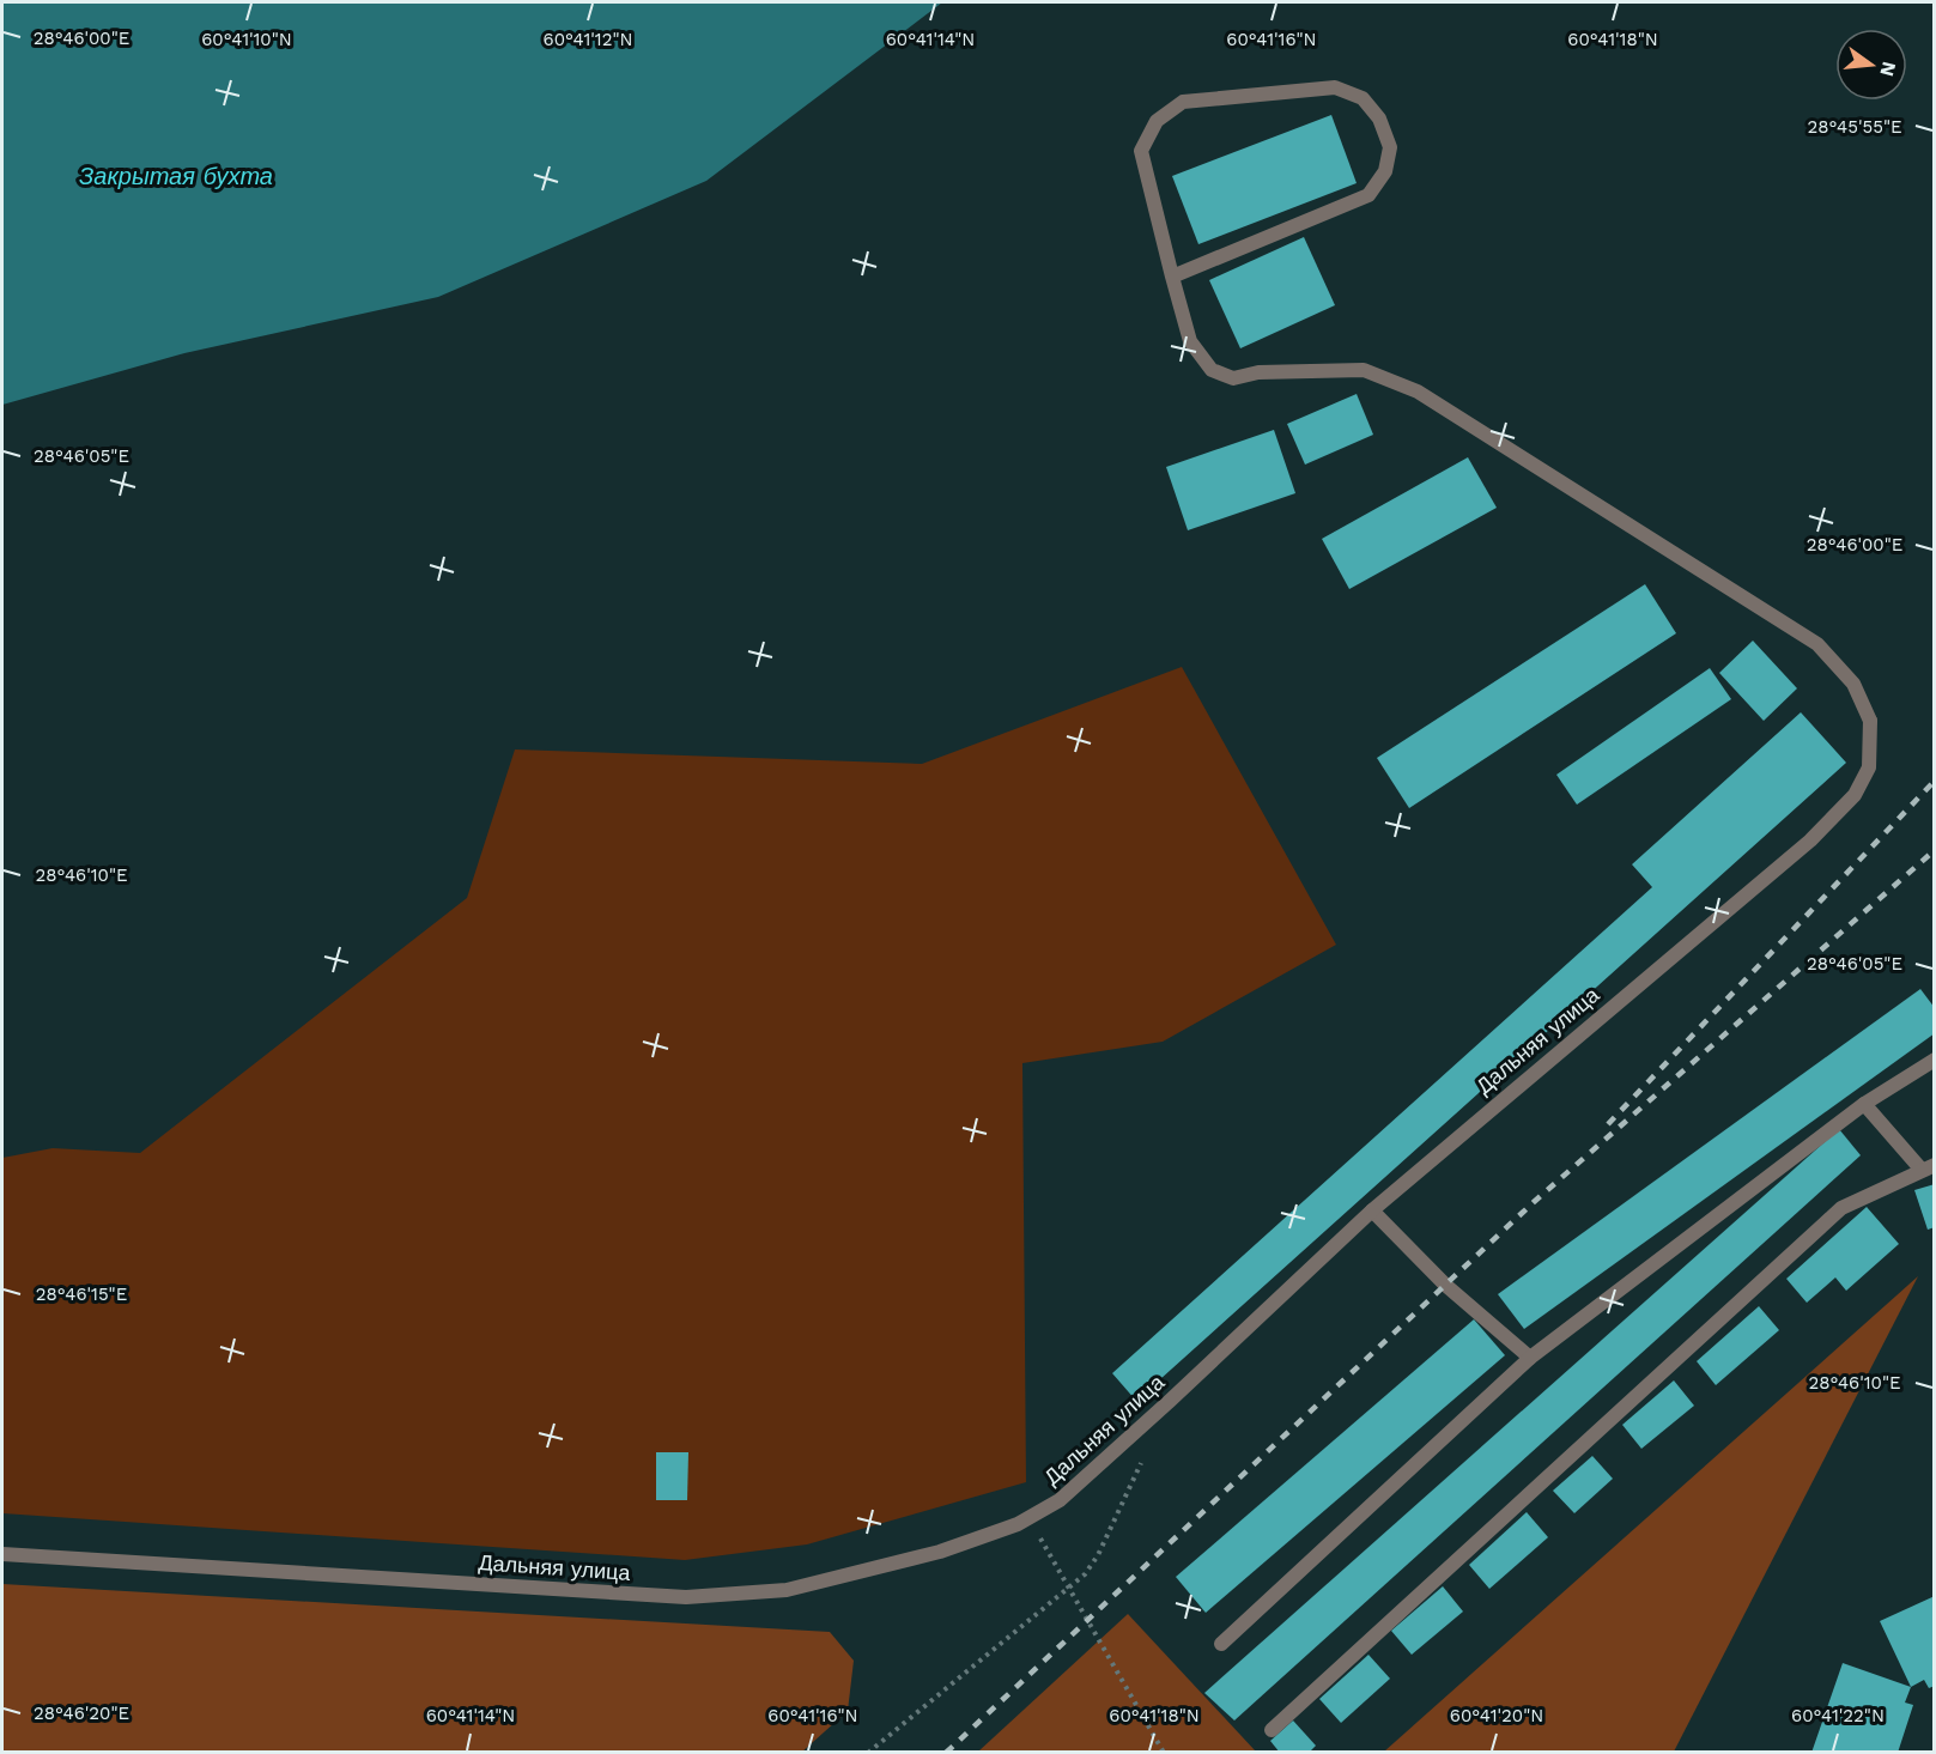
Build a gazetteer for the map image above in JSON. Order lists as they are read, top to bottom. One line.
{"streets":{"street":["Дальняя улица"]},"water":["Закрытая бухта"],"north":"right","coordinates":["28°46'00\"E","60°41'10\"N","60°41'12\"N","60°41'14\"N","60°41'16\"N","60°41'18\"N","28°45'55\"E","28°46'05\"E","28°46'10\"E","28°46'15\"E","28°46'20\"E","60°41'20\"N","60°41'22\"N"]}
